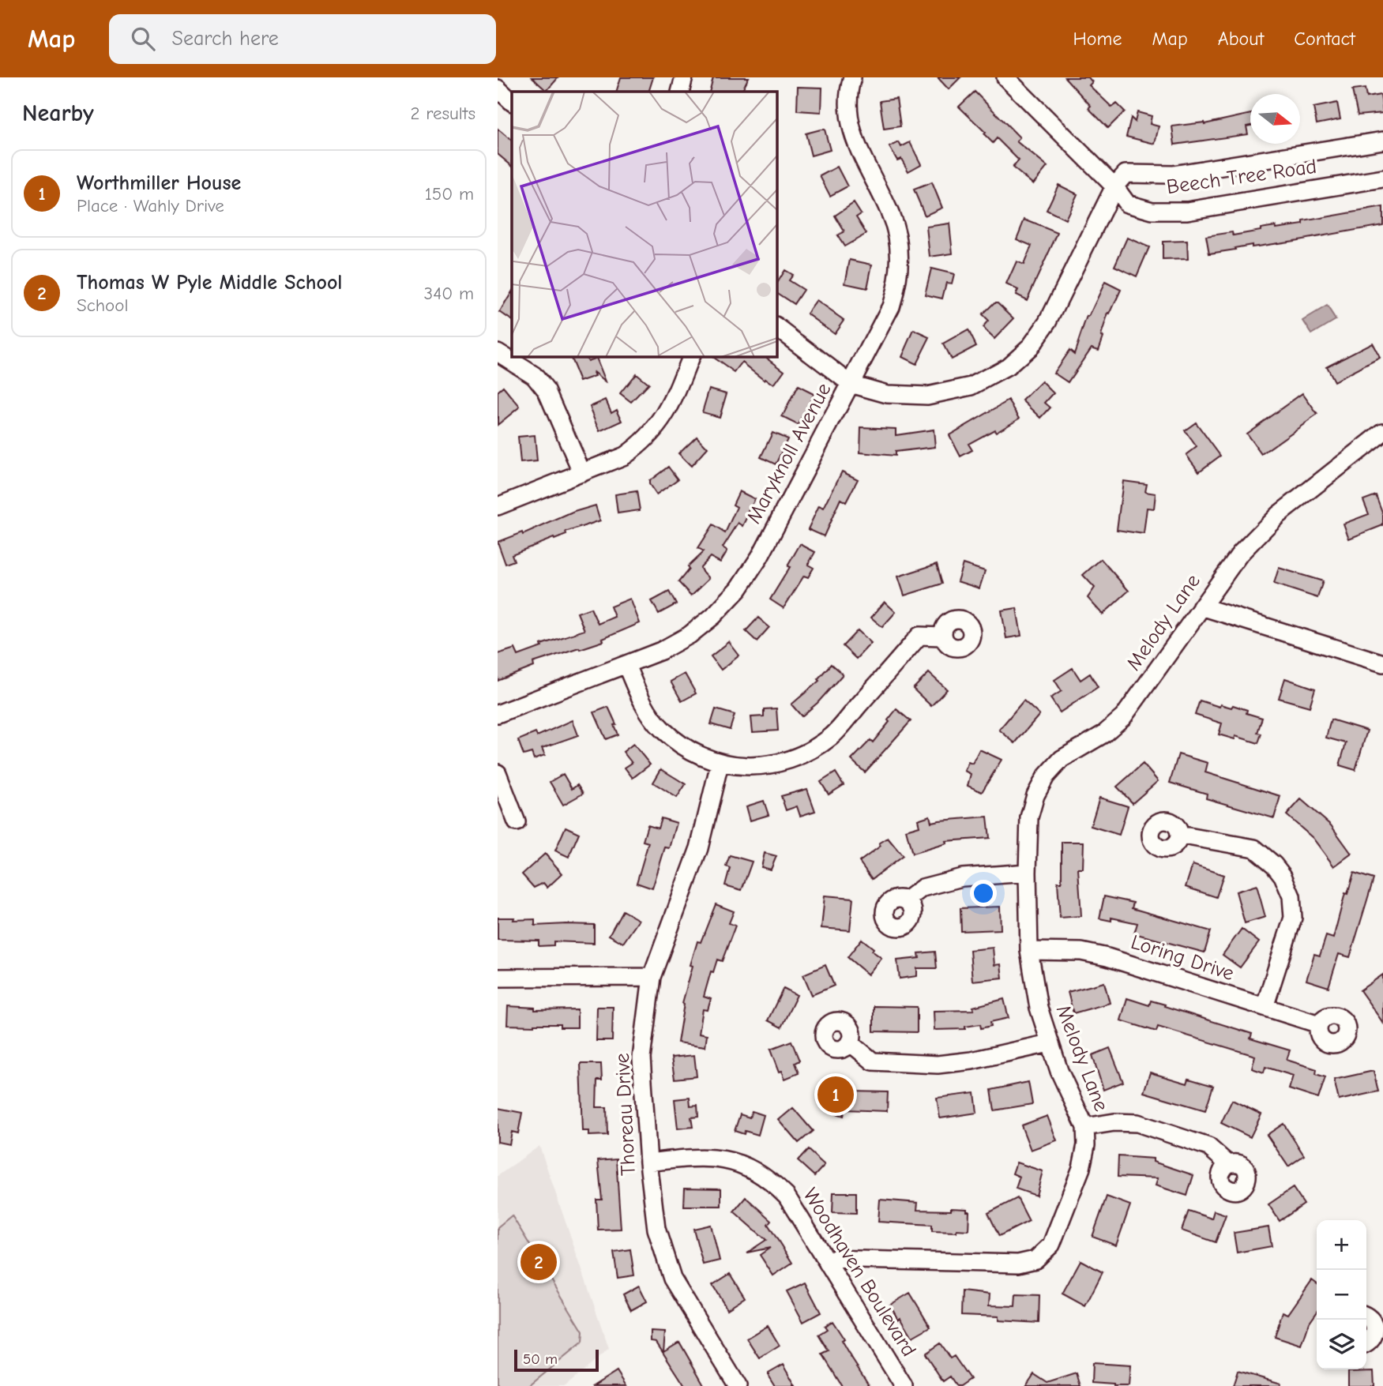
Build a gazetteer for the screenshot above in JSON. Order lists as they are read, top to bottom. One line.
{"streets":{"street":["Beech Tree Road","Maryknoll Avenue","Melody Lane","Loring Drive","Thoreau Drive","Woodhaven Boulevard"]},"crossings":[["Melody Lane","Loring Drive"],["Melody Lane","Woodhaven Boulevard"],["Thoreau Drive","Woodhaven Boulevard"]],"scale_bar":"50 m","north":"right","page":{"header":"Map","search":"Search here","nav":["Home","Map","About","Contact"],"heading":["Nearby","2 results"],"list":[{"mark":"1","name":"Worthmiller House","note":"Place · Wahly Drive","value":"150 m"},{"mark":"2","name":"Thomas W Pyle Middle School","note":"School","value":"340 m"}],"pins":["1","2"],"map_buttons":["+","−"],"scale":"50 m"}}
